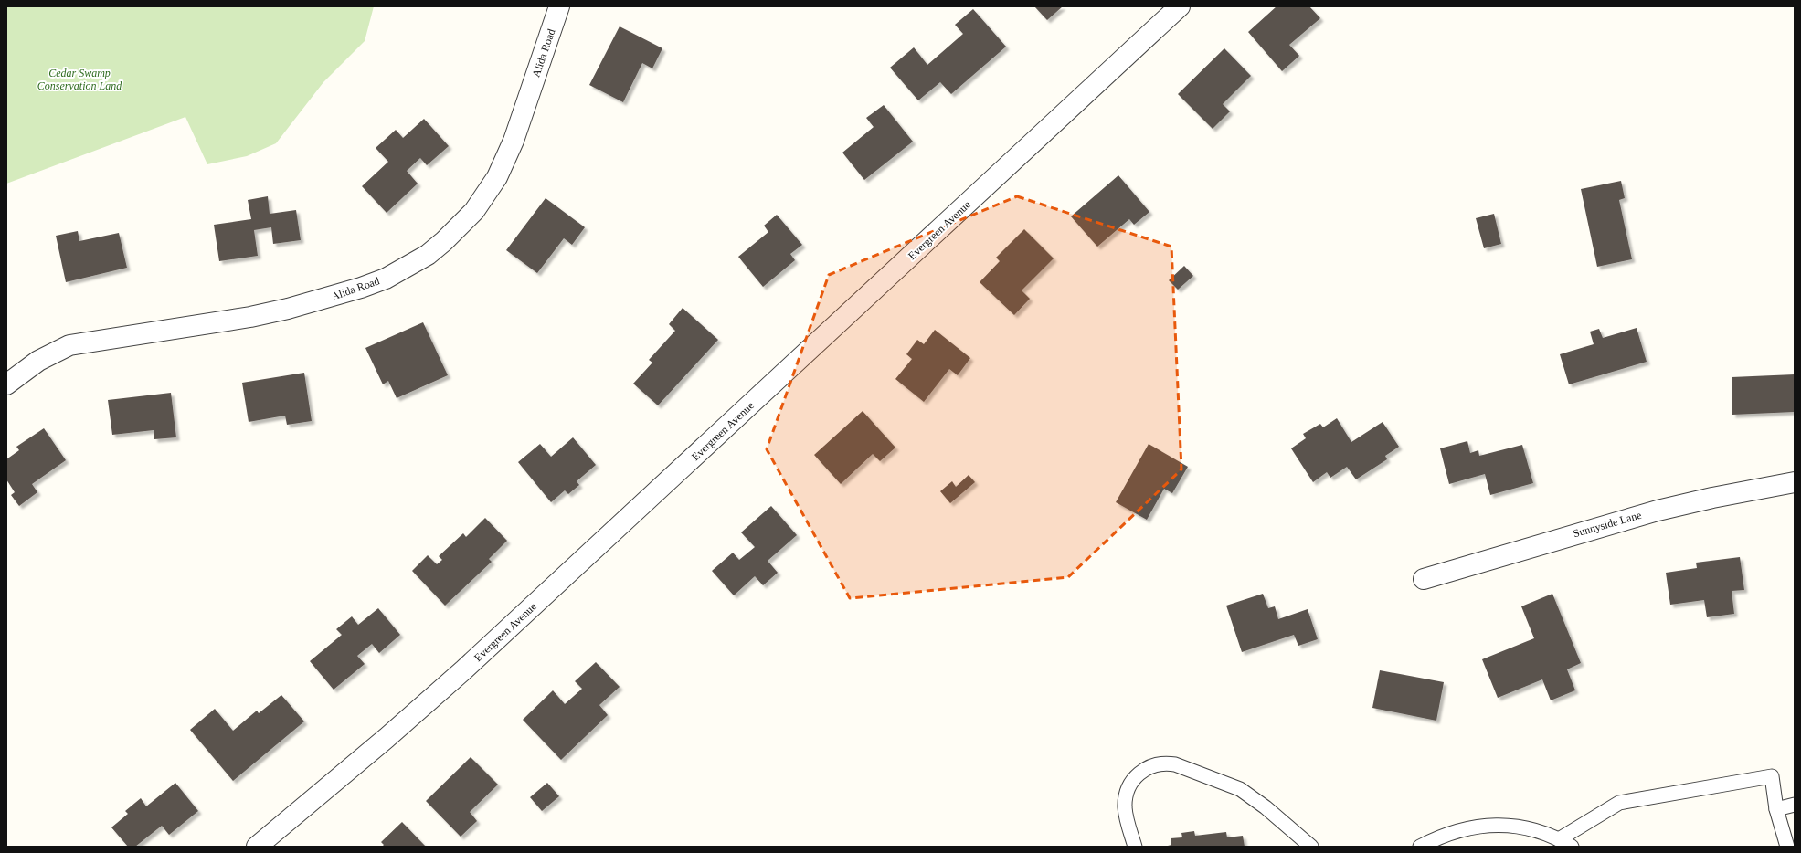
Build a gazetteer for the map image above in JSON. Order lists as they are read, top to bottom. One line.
{"streets":{"street":["Alida Road","Evergreen Avenue","Sunnyside Lane"]},"parks":["Cedar Swamp Conservation Land"]}
